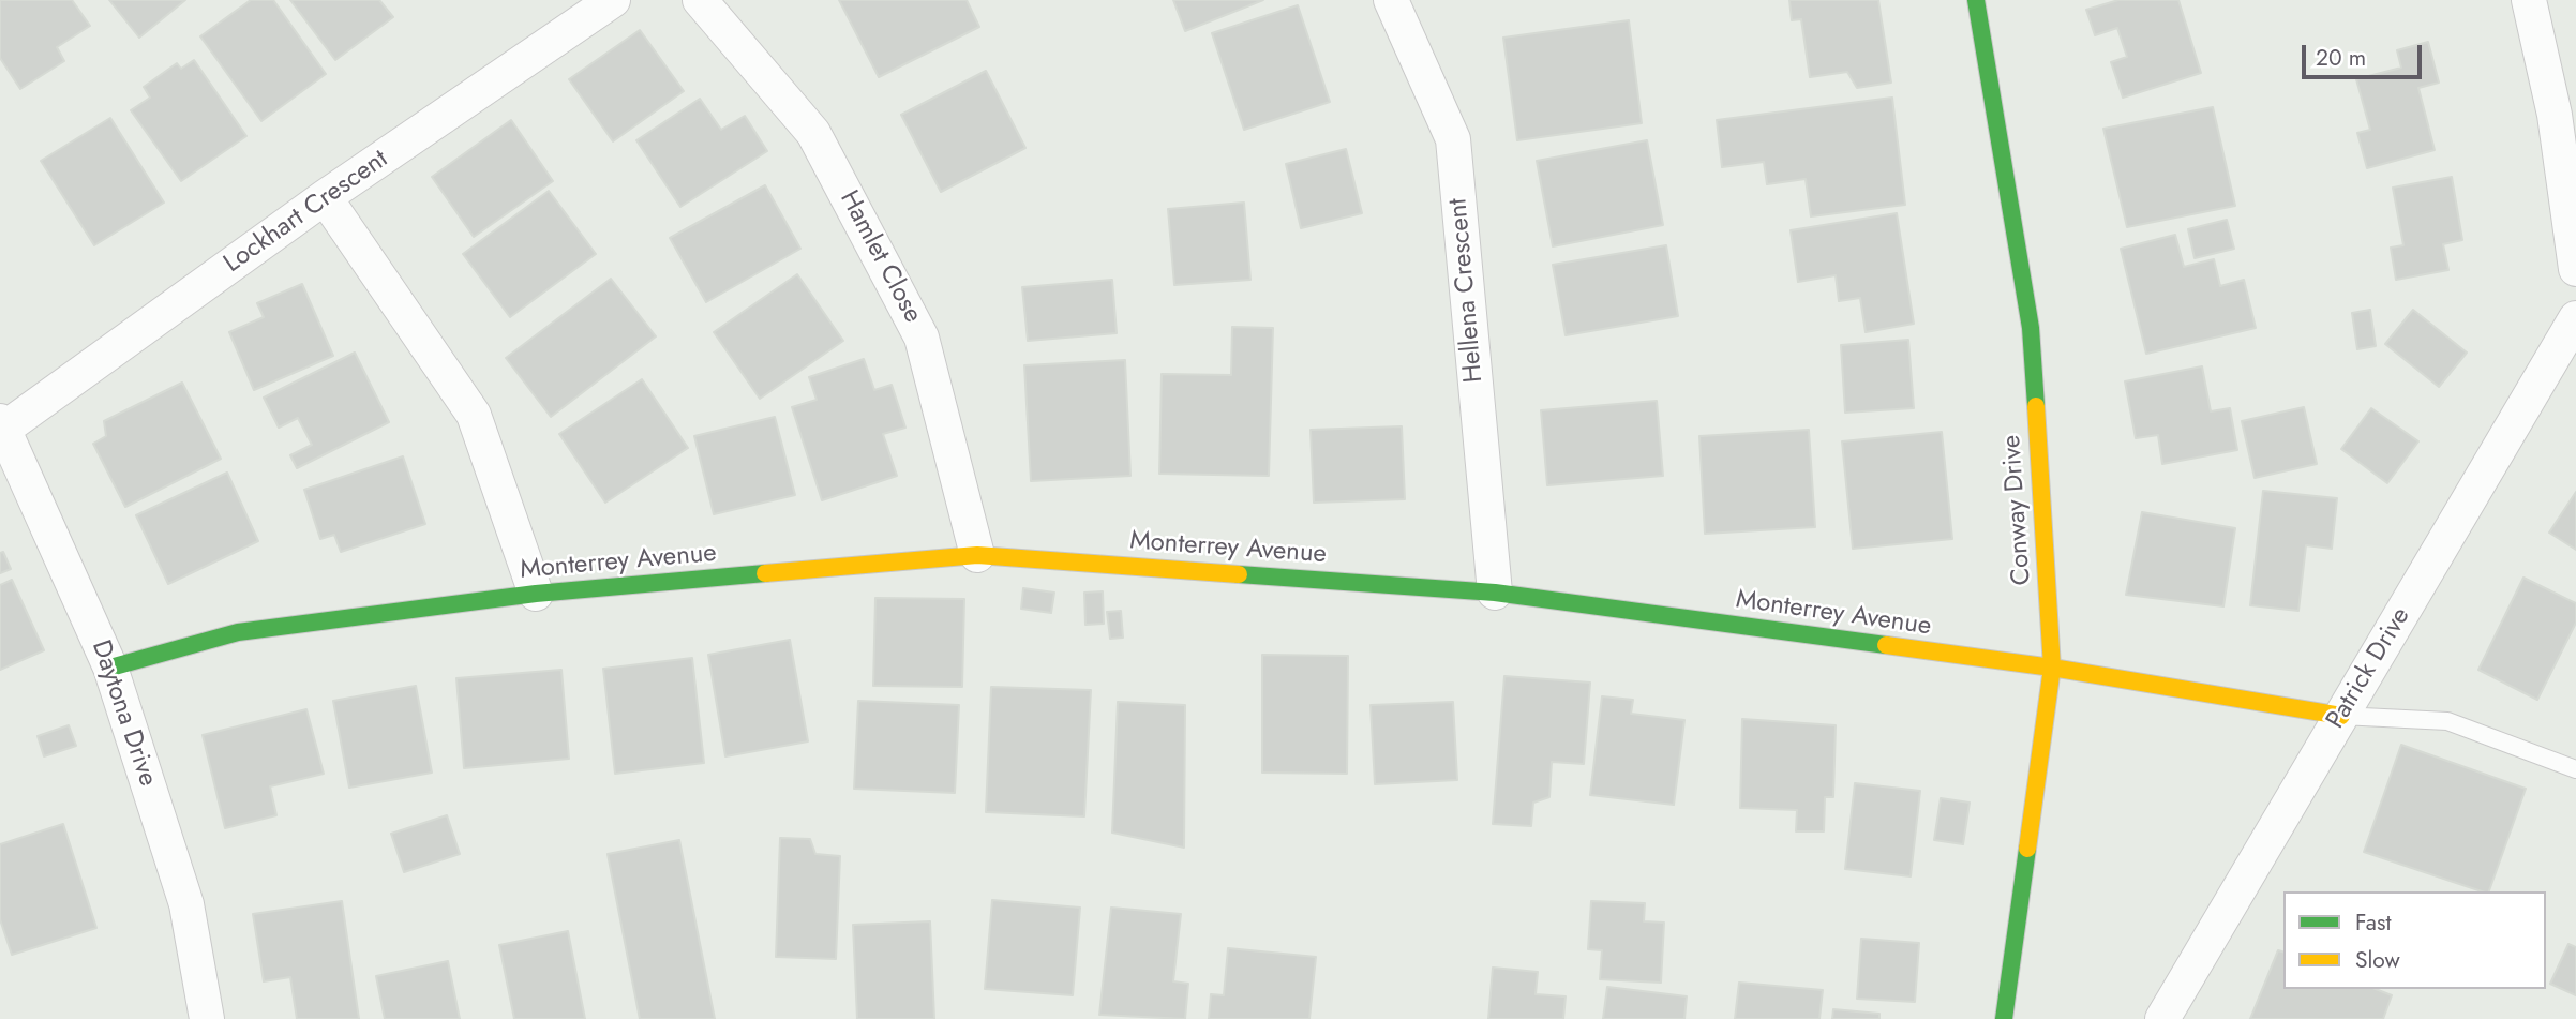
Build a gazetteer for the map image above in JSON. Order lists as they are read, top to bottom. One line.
{"streets":{"street":["Lockhart Crescent","Hamlet Close","Hellena Crescent","Conway Drive","Monterrey Avenue","Patrick Drive","Daytona Drive"]},"crossings":[["Lockhart Crescent","Daytona Drive"],["Hamlet Close","Monterrey Avenue"],["Hellena Crescent","Monterrey Avenue"],["Conway Drive","Monterrey Avenue"],["Monterrey Avenue","Patrick Drive"],["Monterrey Avenue","Daytona Drive"]],"legend":["Fast","Slow"],"scale_bar":"20 m"}
